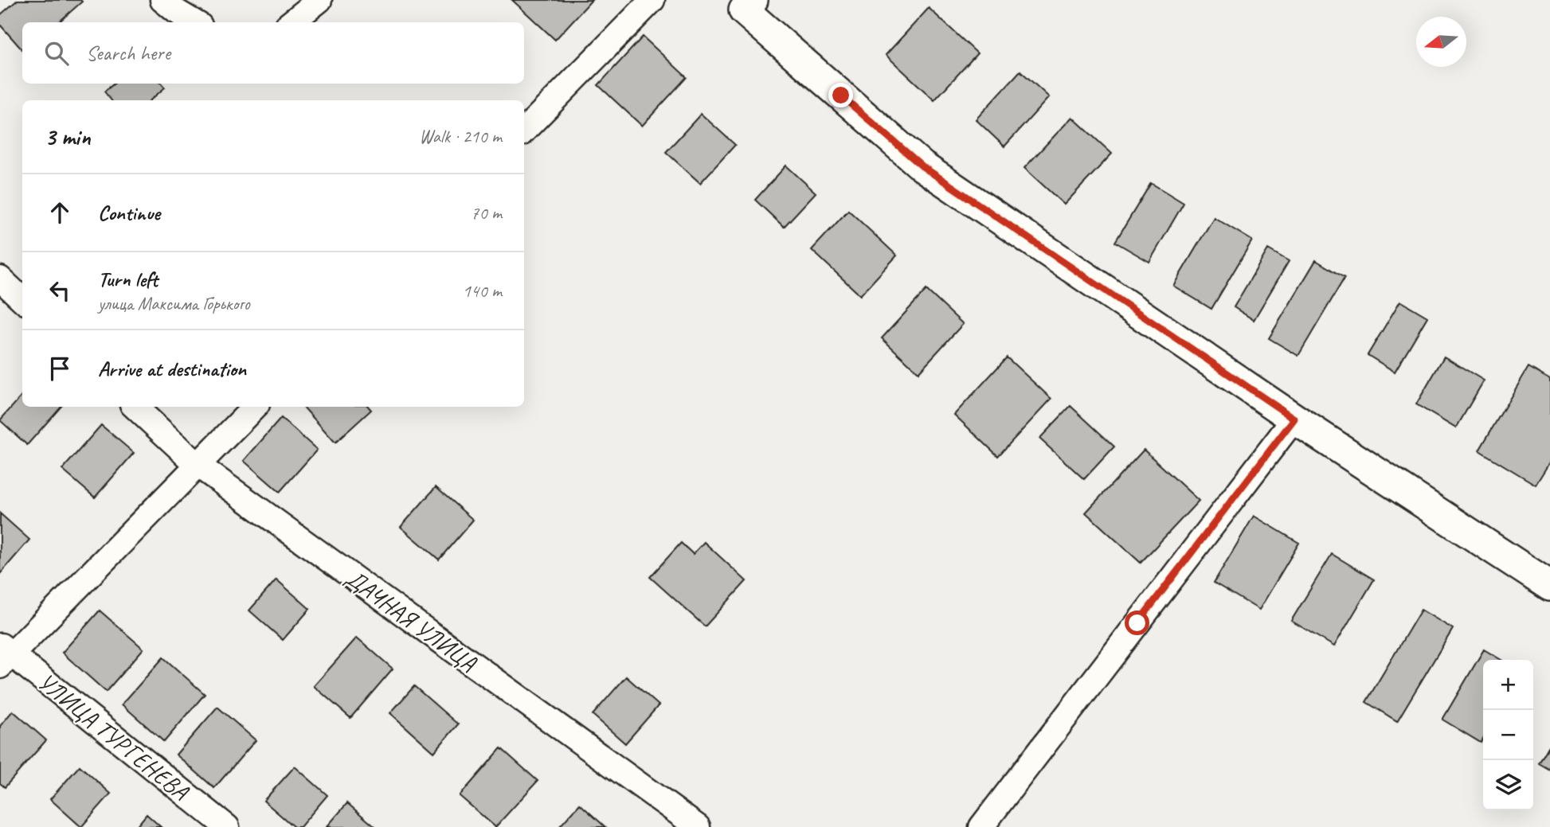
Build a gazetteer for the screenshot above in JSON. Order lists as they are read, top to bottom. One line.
{"streets":{"street":["ДАЧНАЯ УЛИЦА","УЛИЦА ТУРГЕНЕВА"]},"north":"left","page":{"search":"Search here","heading":["3 min","Walk · 210 m"],"list":[["Continue","70 m"],["Turn left","улица Максима Горького","140 m"],"Arrive at destination"],"map_buttons":["+","−"]}}
